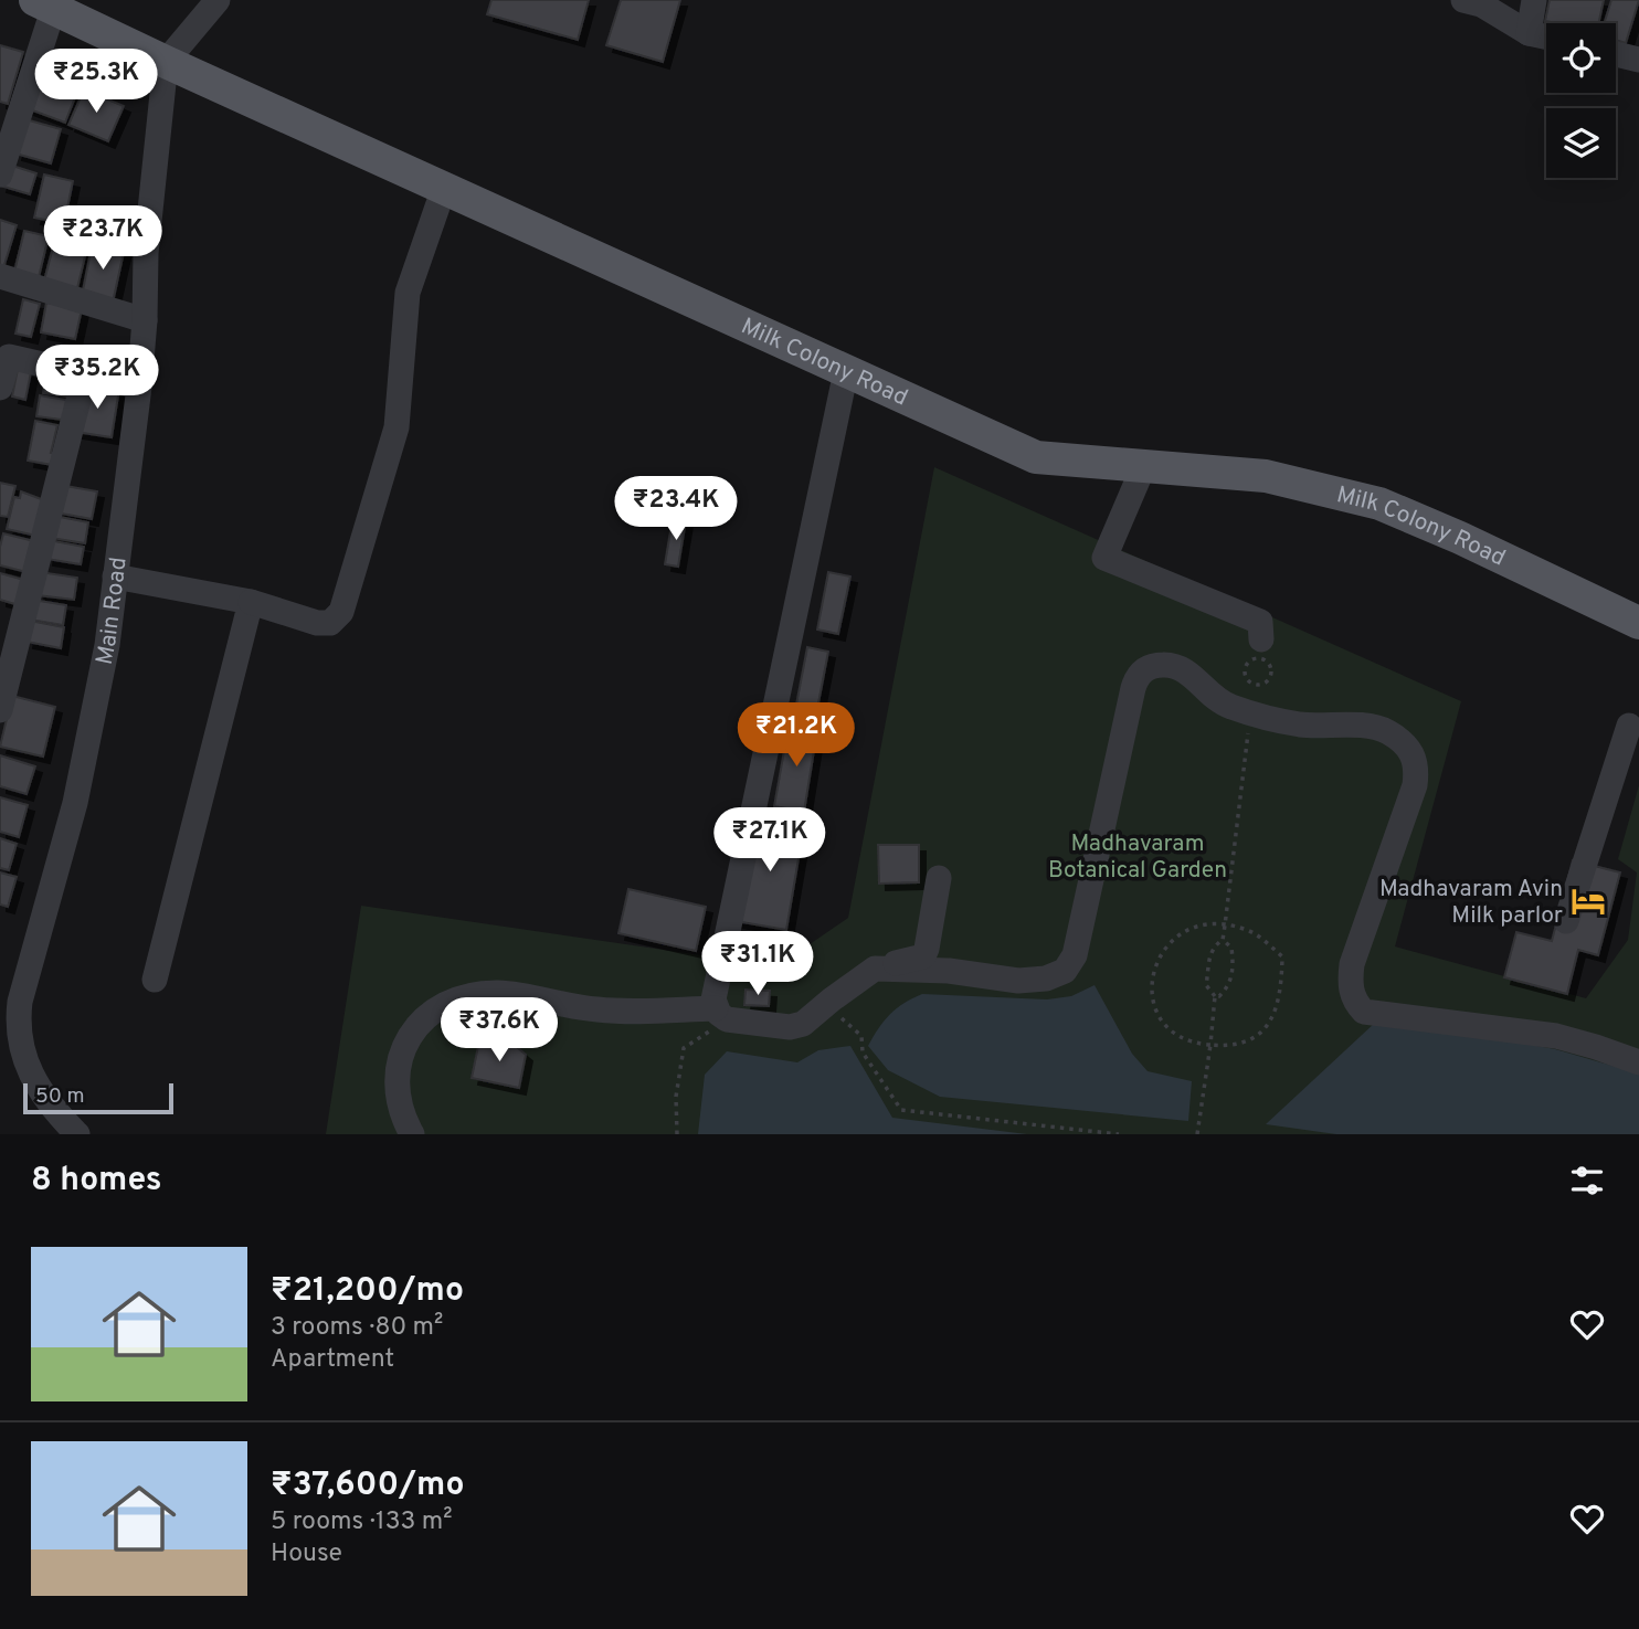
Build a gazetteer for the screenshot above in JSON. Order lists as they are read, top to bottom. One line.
{"streets":{"main road":["Milk Colony Road"],"street":["Main Road"]},"crossings":[["Milk Colony Road","Main Road"]],"parks":["Madhavaram Botanical Garden"],"places":{"hotel":["Madhavaram Avin Milk parlor"]},"scale_bar":"50 m","page":{"price":["₹25.3K","₹23.7K","₹35.2K","₹23.4K","₹21.2K","₹27.1K","₹31.1K","₹37.6K"],"scale":"50 m","heading":"8 homes","list":[{"name":"₹21,200/mo","note":"3 rooms · 80 m² · Apartment"},{"name":"₹37,600/mo","note":"5 rooms · 133 m² · House"}]}}
